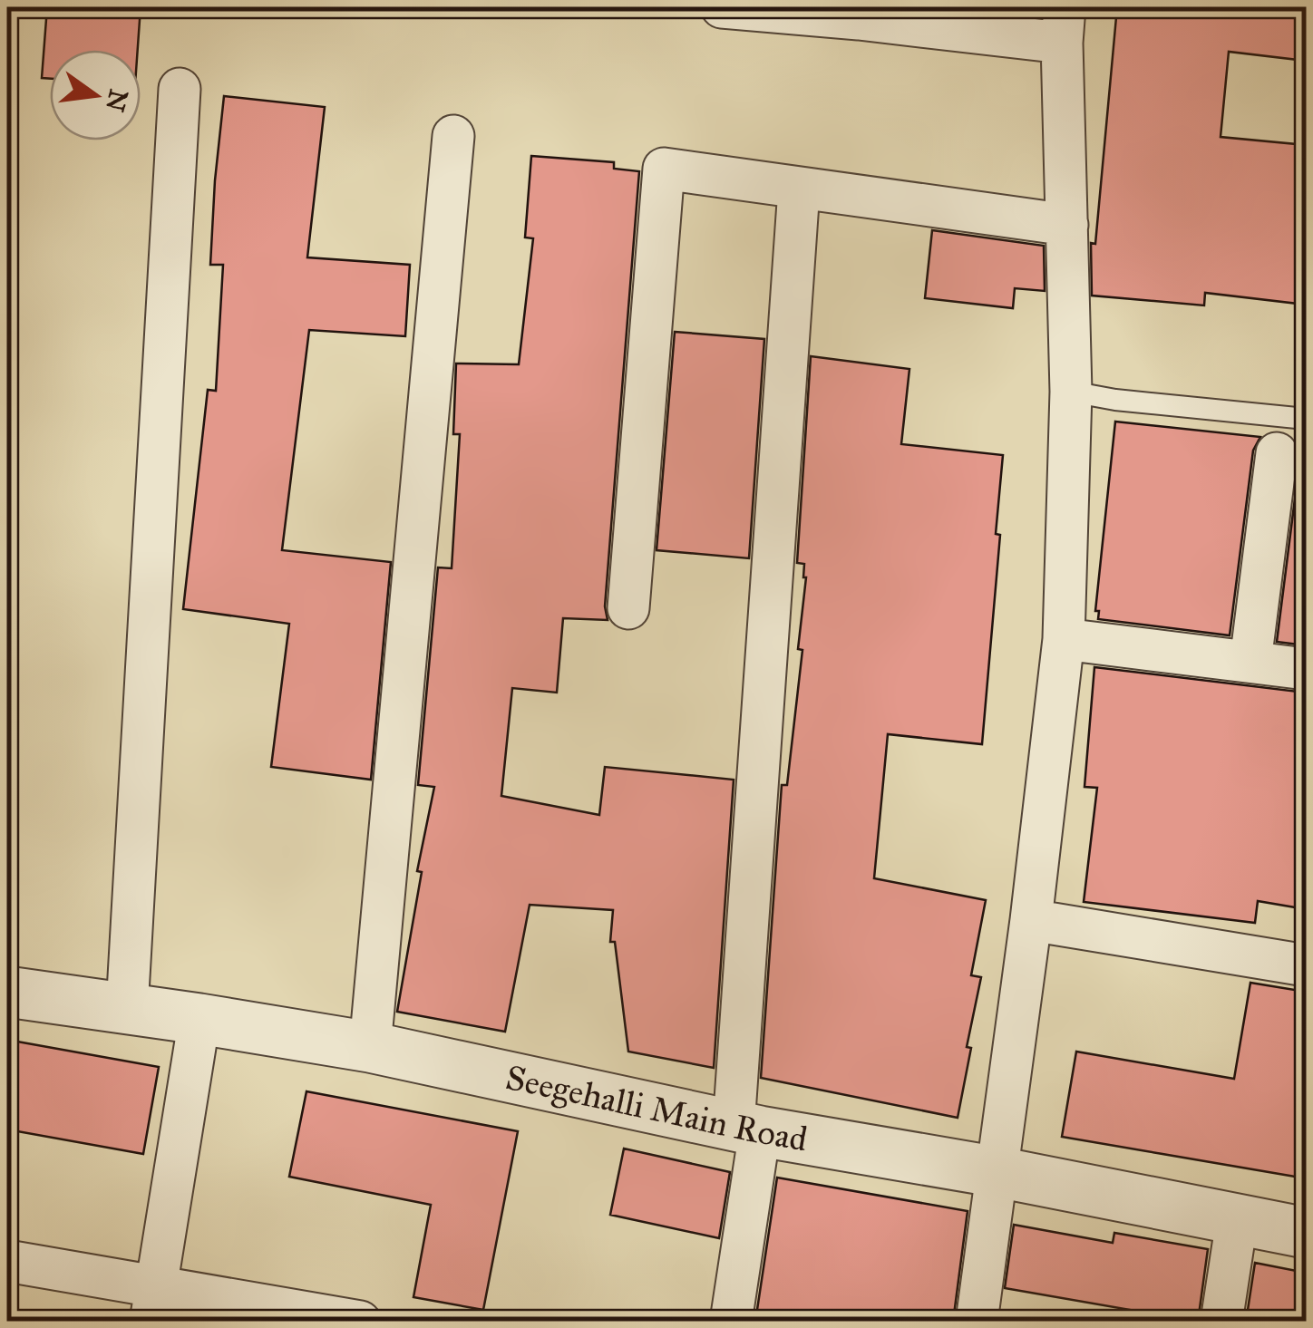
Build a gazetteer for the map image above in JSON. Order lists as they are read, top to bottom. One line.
{"streets":{"street":["Seegehalli Main Road"]},"north":"right"}
